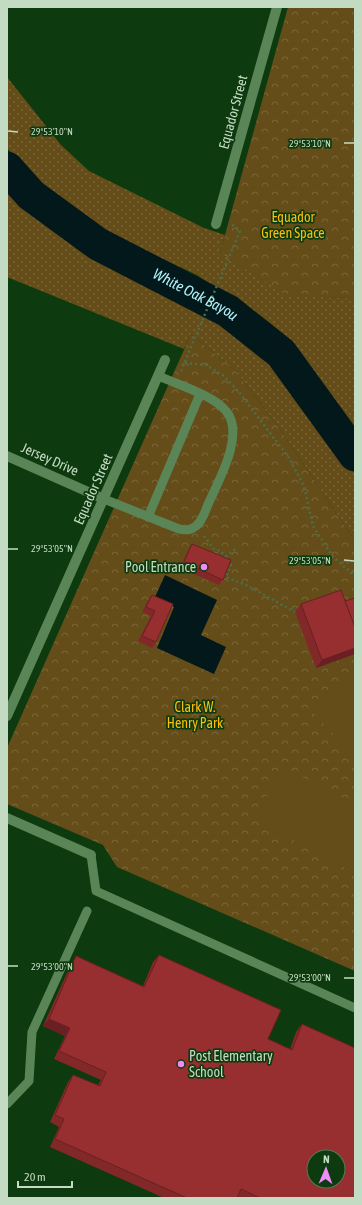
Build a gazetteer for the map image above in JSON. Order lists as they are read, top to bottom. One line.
{"streets":{"street":["Equador Street","Jersey Drive"]},"crossings":[["Equador Street","Jersey Drive"]],"water":["White Oak Bayou"],"parks":["Equador Green Space","Clark W. Henry Park"],"places":["Pool Entrance","Post Elementary School"],"scale_bar":"20 m","north":"top","coordinates":["29°53'10\"N","29°53'05\"N","29°53'00\"N"]}
